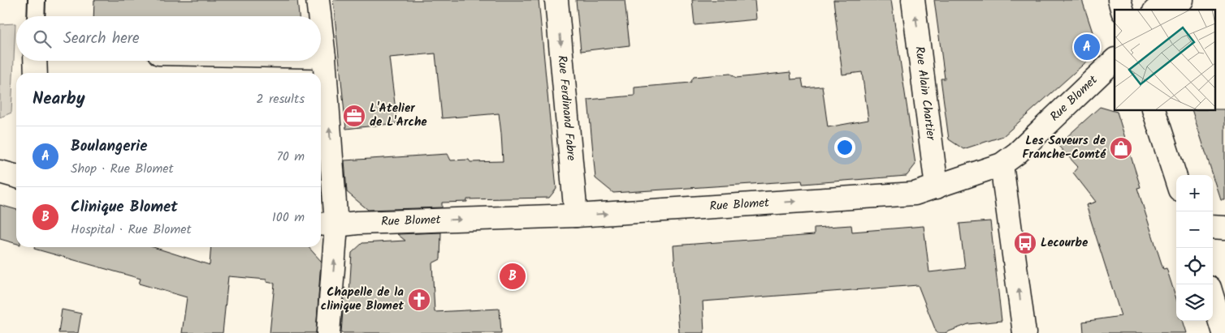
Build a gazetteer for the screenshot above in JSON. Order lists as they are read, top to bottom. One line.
{"streets":{"street":["Rue Alain Chartier","Rue Blomet","Rue Ferdinand Fabre"]},"crossings":[["Rue Alain Chartier","Rue Blomet"],["Rue Blomet","Rue Ferdinand Fabre"]],"one_way":["Rue Alain Chartier","Rue Blomet","Rue Ferdinand Fabre"],"places":{"office":["L'Atelier de L'Arche"],"shop":["Les Saveurs de Franche-Comté"],"bus stop":["Lecourbe"],"church":["Chapelle de la clinique Blomet"]},"page":{"search":"Search here","pins":["A","B"],"heading":["Nearby","2 results"],"list":[{"mark":"A","name":"Boulangerie","note":"Shop · Rue Blomet","value":"70 m"},{"mark":"B","name":"Clinique Blomet","note":"Hospital · Rue Blomet","value":"100 m"}],"map_buttons":["+","−"]}}
